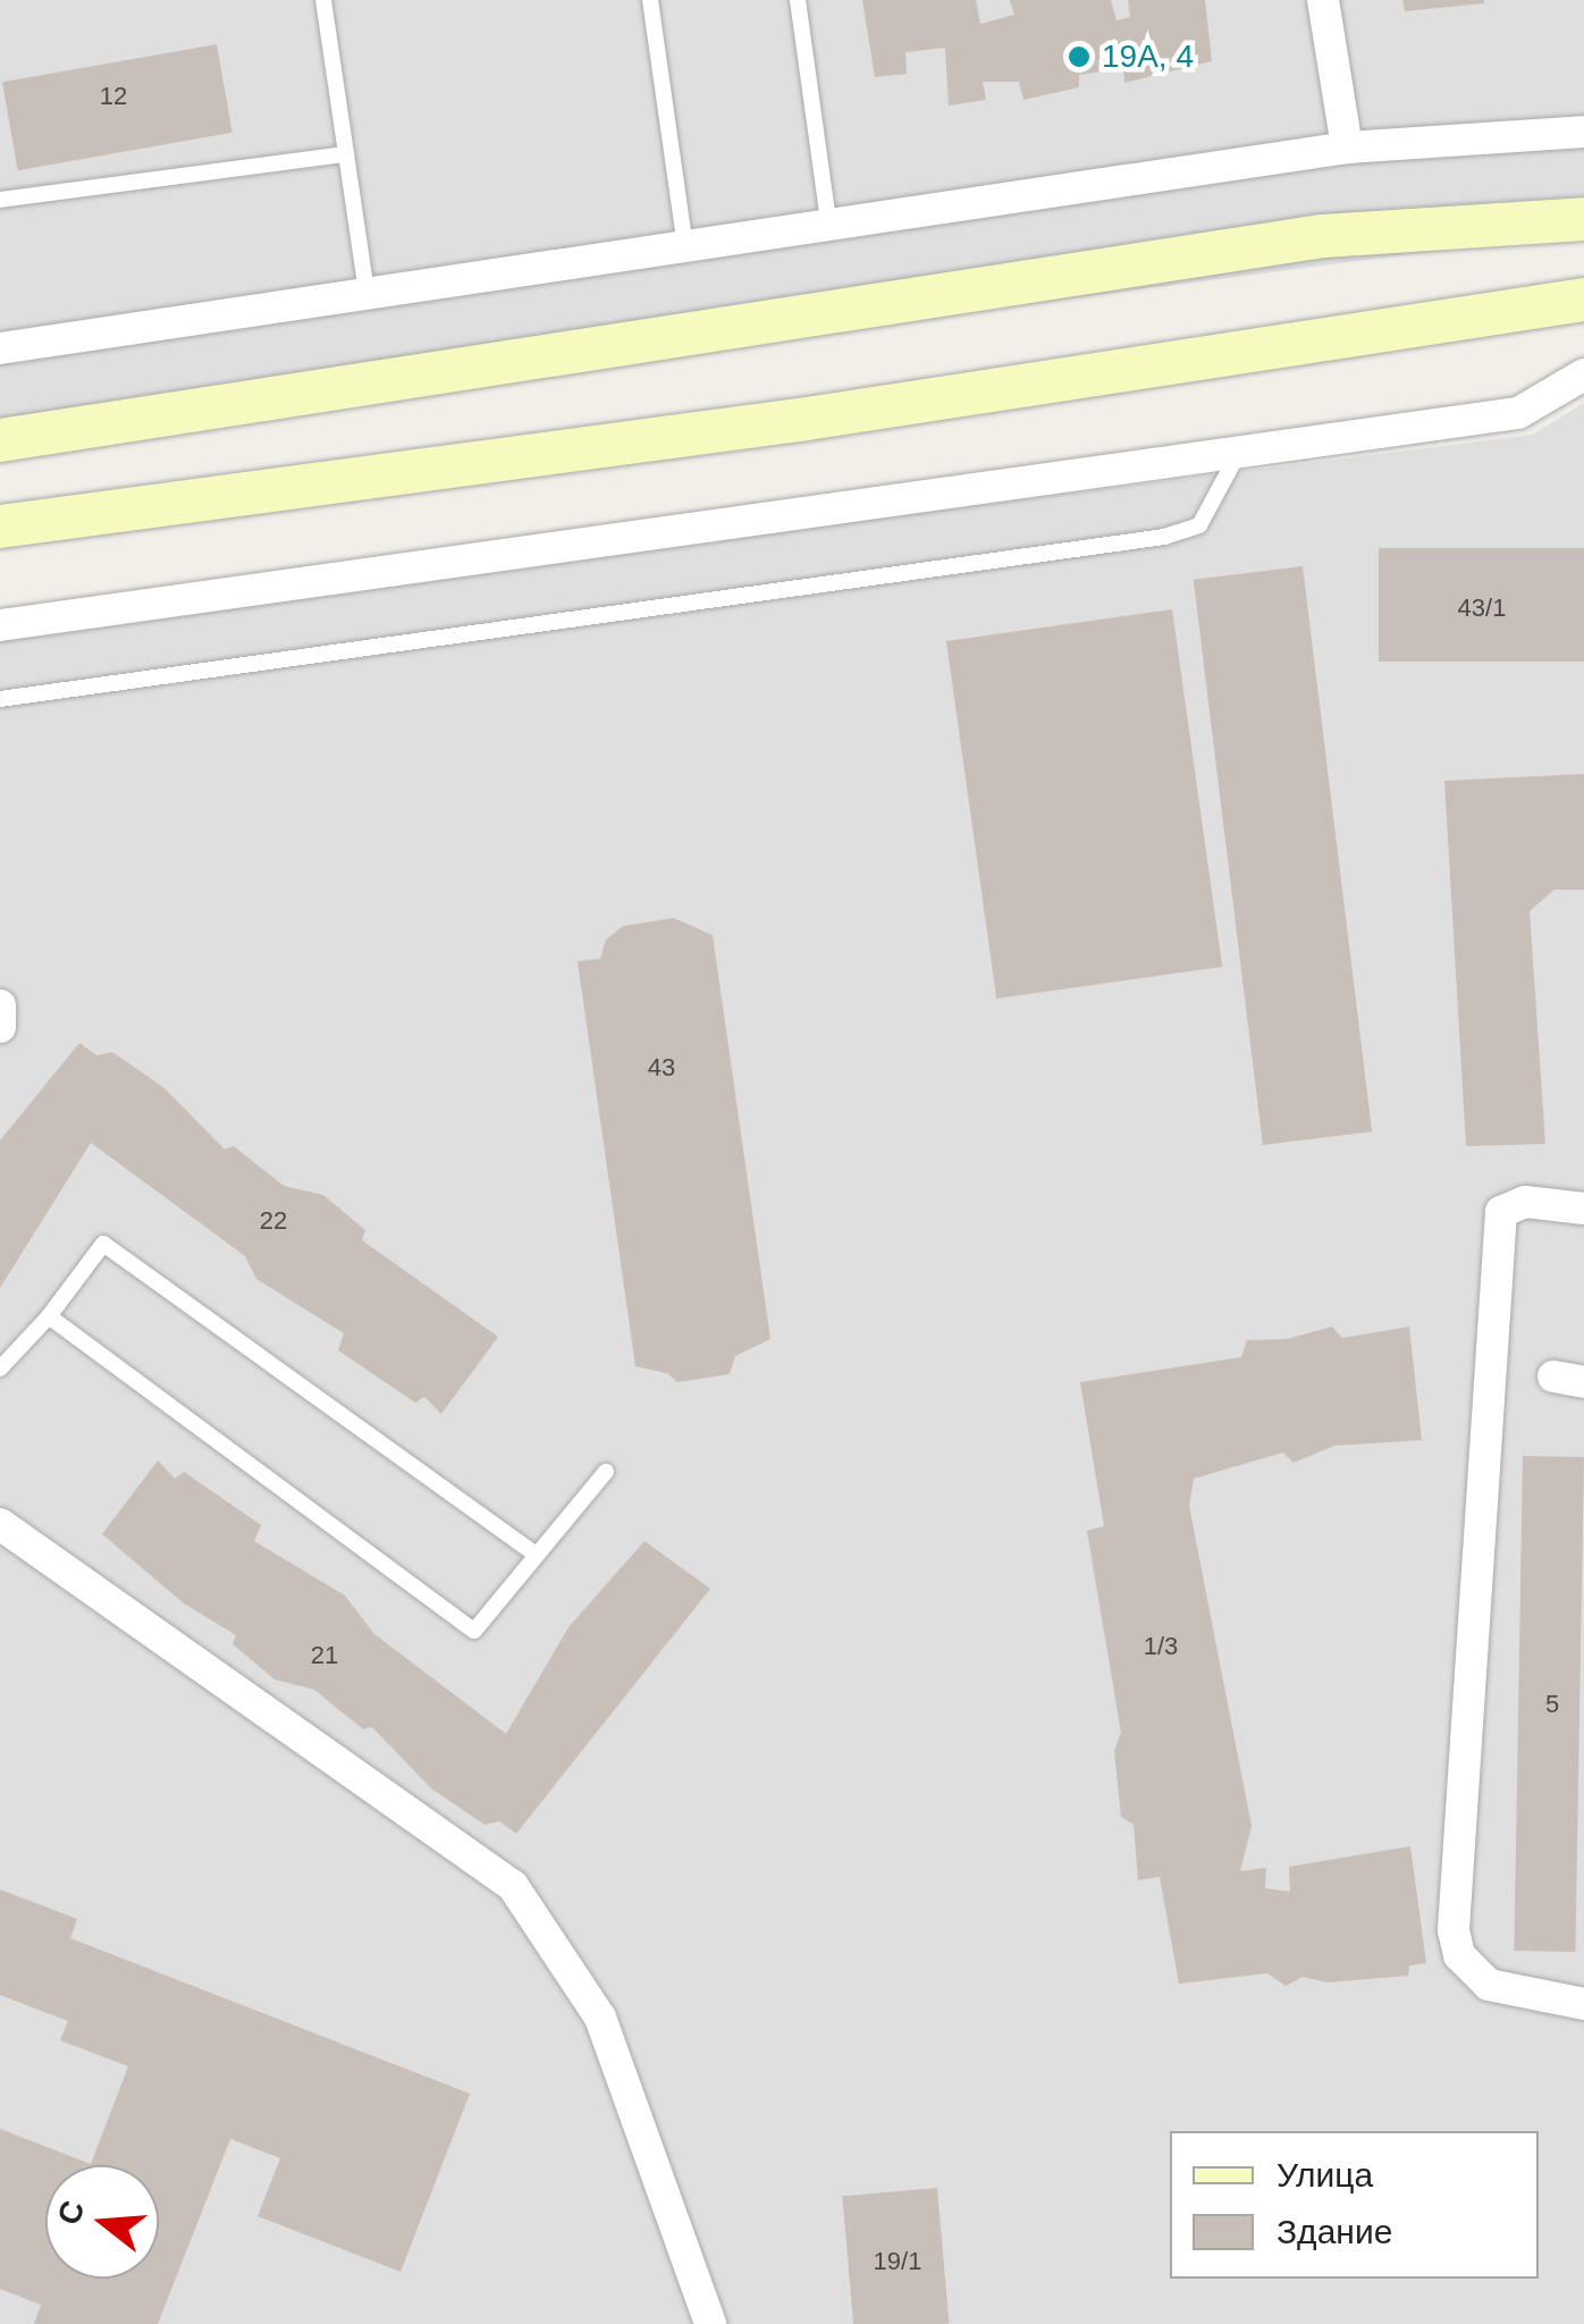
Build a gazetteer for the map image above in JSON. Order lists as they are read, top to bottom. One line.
{"places":["19А, 4"],"house_numbers":["12","43/1","43","22","1/3","21","5","19/1"],"legend":["Улица","Здание"],"north":"left"}
